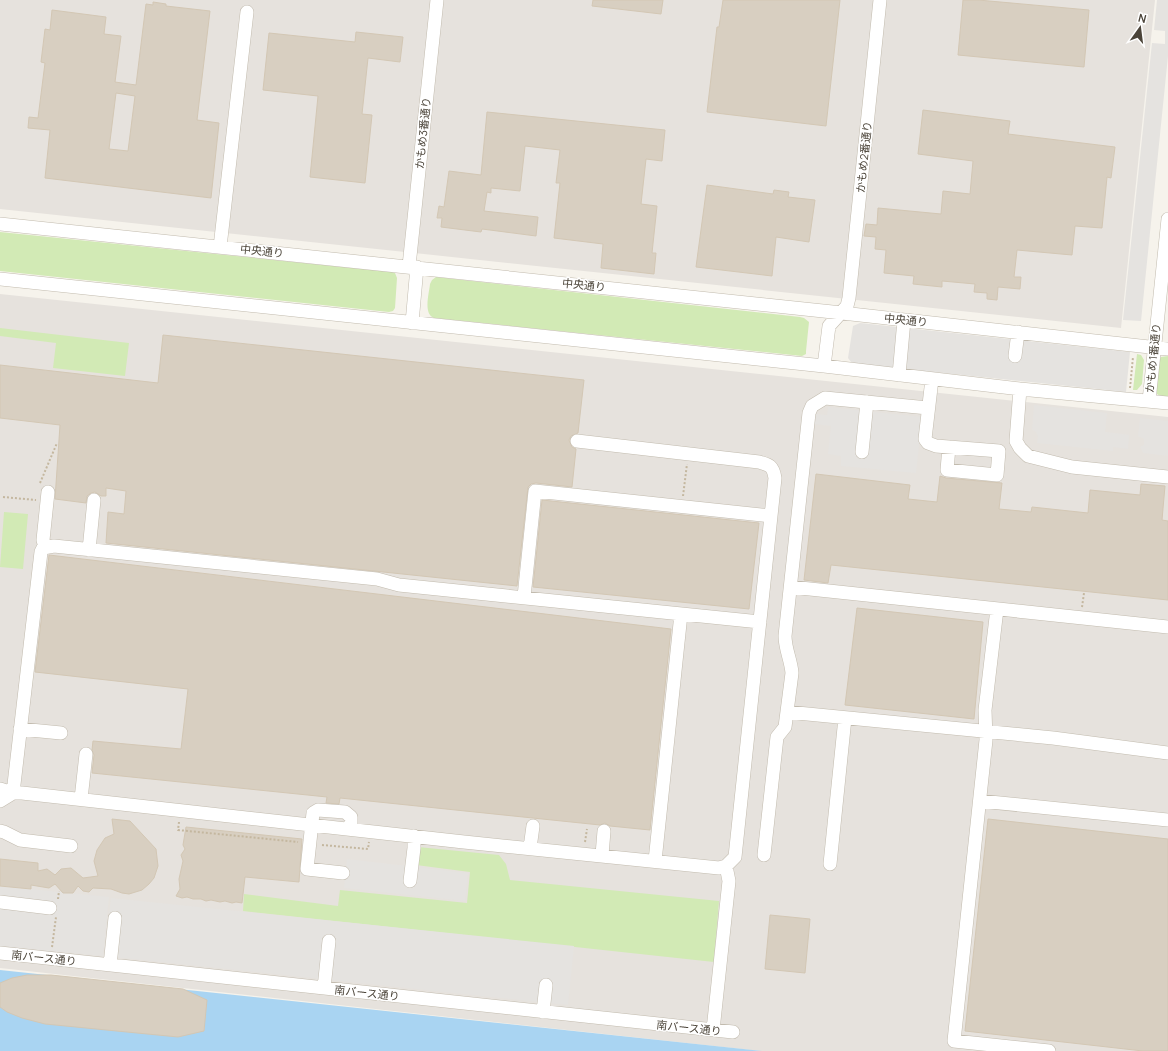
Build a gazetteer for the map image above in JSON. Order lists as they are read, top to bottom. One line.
{"streets":{"street":["かもめ3番通り","かもめ2番通り","中央通り","かもめ1番通り","南バース通り"]},"crossings":[["かもめ3番通り","中央通り"],["かもめ2番通り","中央通り"],["中央通り","かもめ1番通り"]],"north":"top"}
